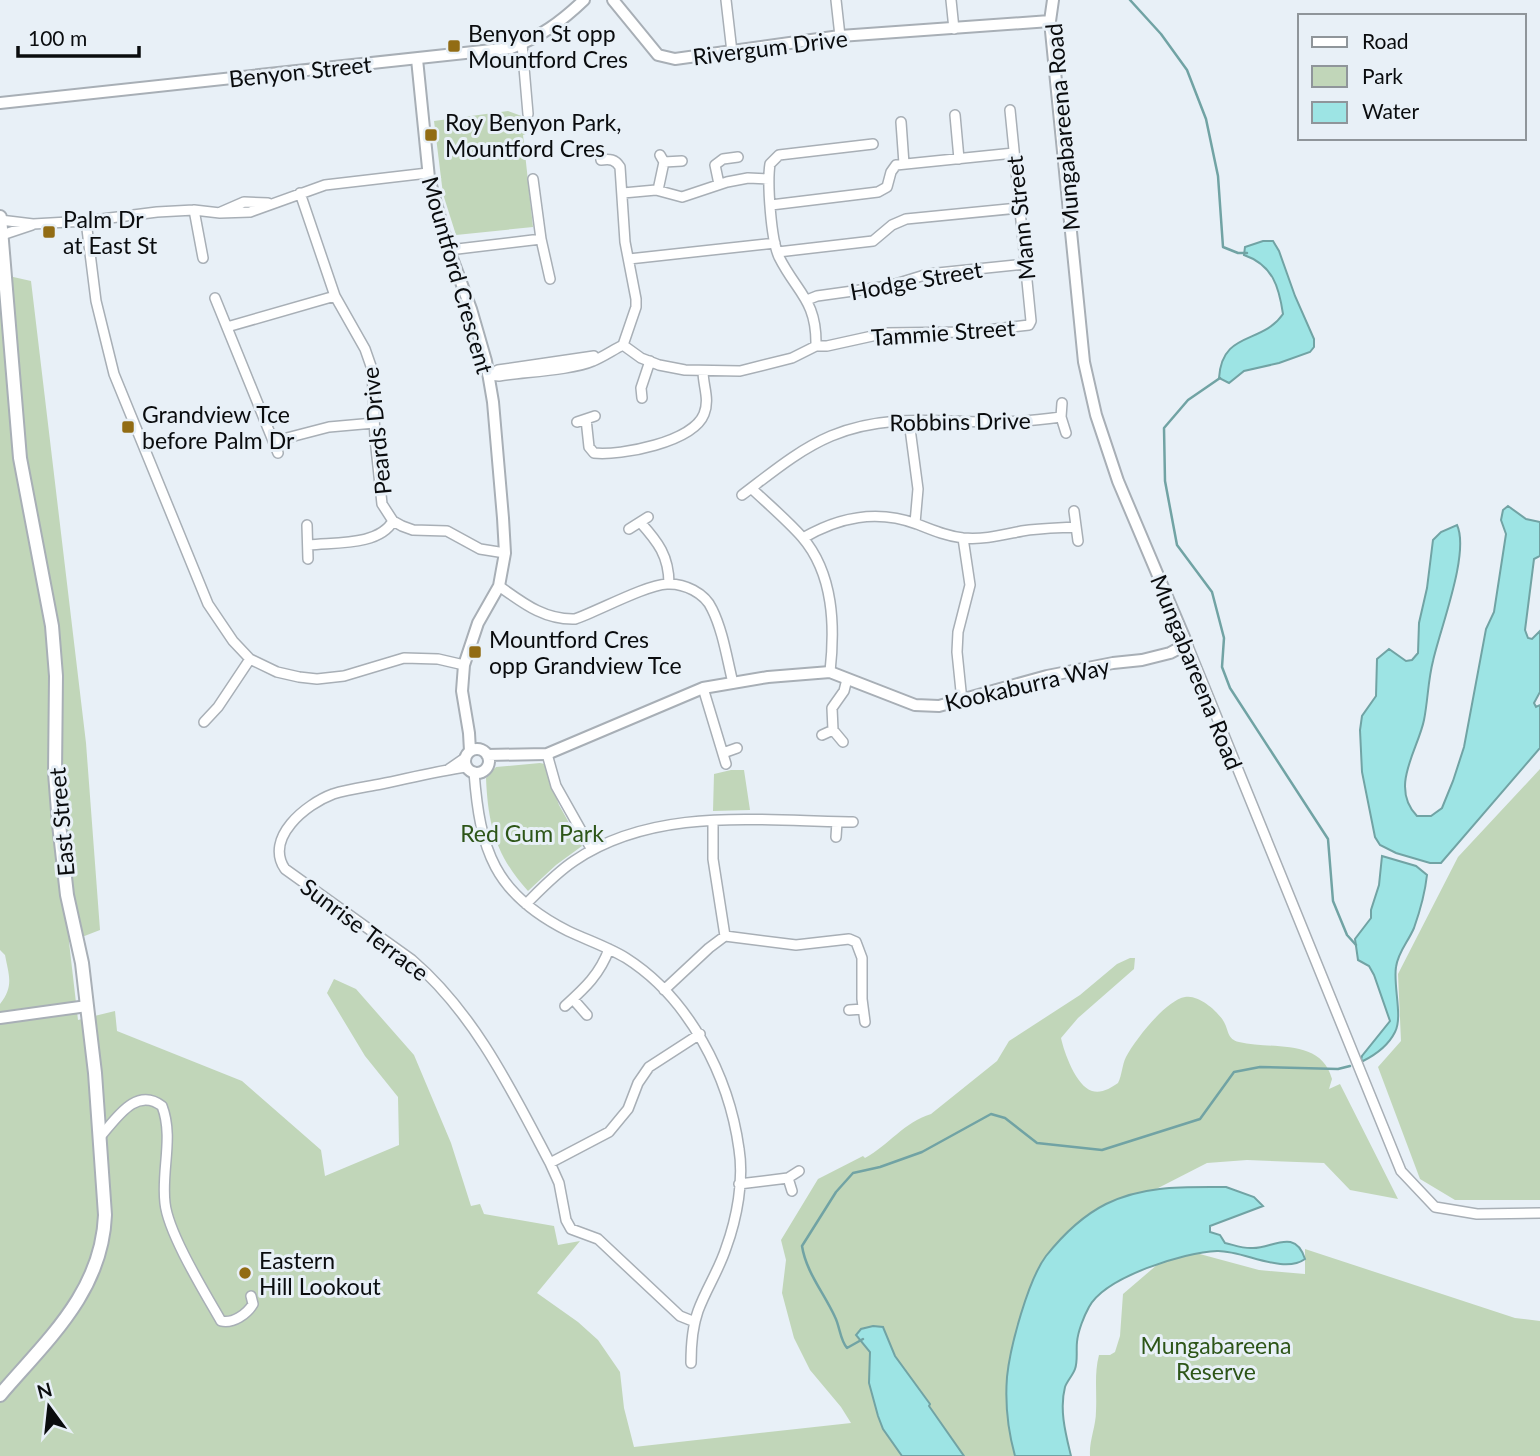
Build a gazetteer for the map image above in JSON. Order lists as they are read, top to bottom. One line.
{"streets":{"main road":["East Street"],"street":["Rivergum Drive","Benyon Street","Mungabareena Road","Mann Street","Mountford Crescent","Hodge Street","Tammie Street","Robbins Drive","Peards Drive","Kookaburra Way","Sunrise Terrace"]},"crossings":[["Rivergum Drive","Mungabareena Road"],["Benyon Street","Mountford Crescent"],["Mungabareena Road","Kookaburra Way"],["Mann Street","Hodge Street"],["Mann Street","Tammie Street"],["Mountford Crescent","Peards Drive"],["Mountford Crescent","Kookaburra Way"],["Mountford Crescent","Sunrise Terrace"],["Kookaburra Way","Sunrise Terrace"]],"parks":["Red Gum Park","Mungabareena Reserve"],"places":{"transit":["Benyon St opp Mountford Cres","Roy Benyon Park, Mountford Cres","Palm Dr at East St","Grandview Tce before Palm Dr","Mountford Cres opp Grandview Tce"],"other":["Eastern Hill Lookout"]},"legend":["Road","Park","Water"],"scale_bar":"100 m","north":"top"}
